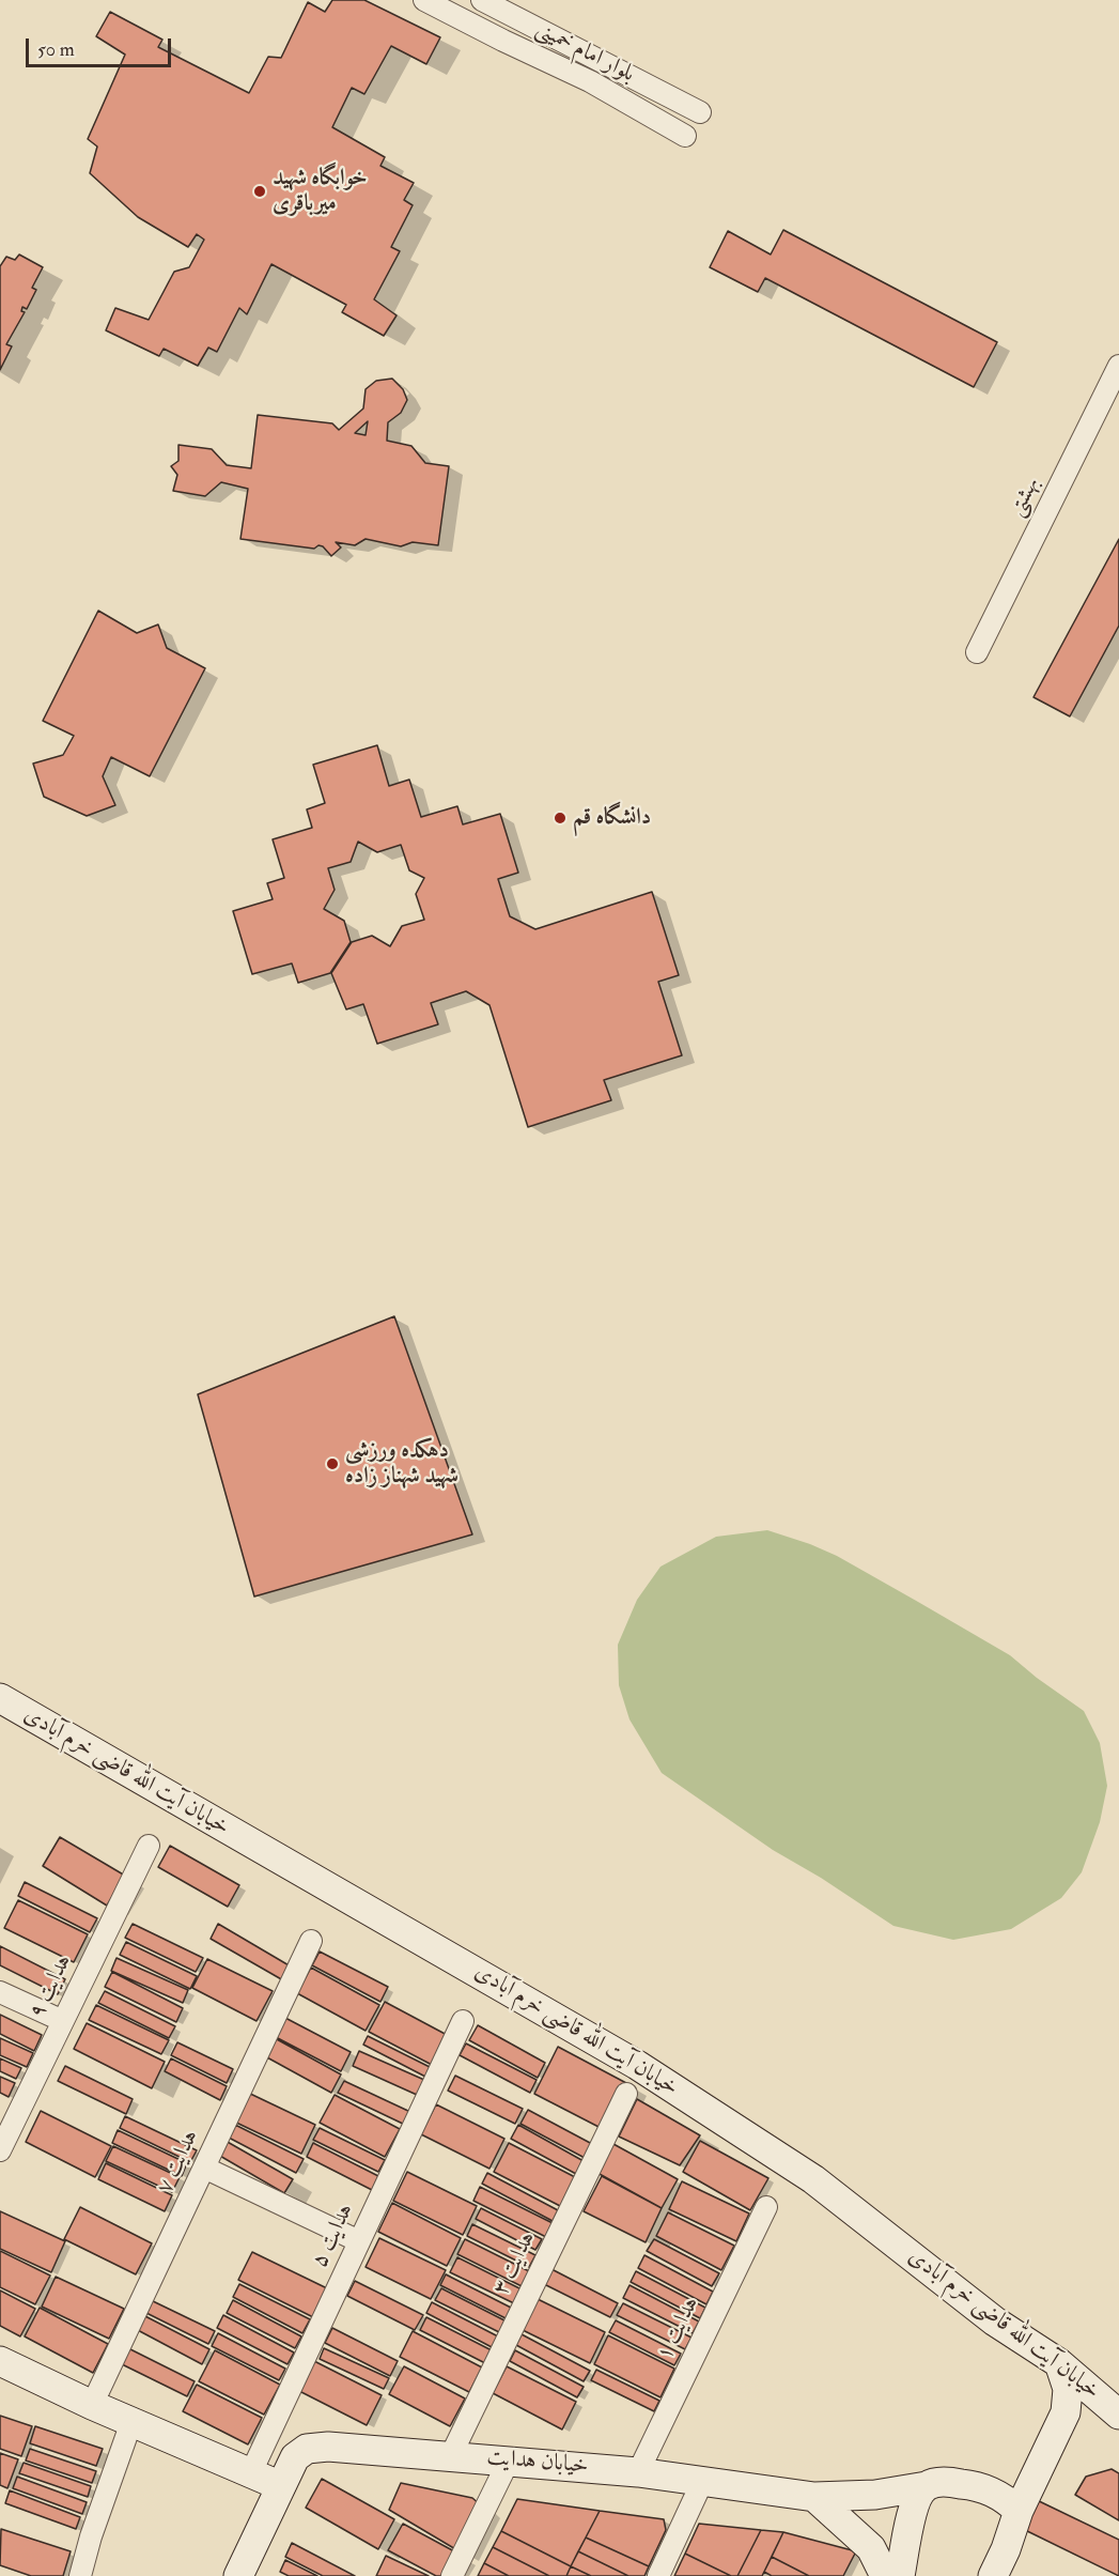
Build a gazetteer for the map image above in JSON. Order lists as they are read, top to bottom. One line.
{"streets":{"street":["بلوار امام خمینی","بهشتی","خیابان آیت الله قاضی خرم آبادی","هدایت ۹","هدایت ۷","هدایت ۵","هدایت ۳","هدایت ۱","خیابان هدایت"]},"crossings":[["هدایت ۳","خیابان هدایت"],["هدایت ۱","خیابان هدایت"]],"places":["خوابگاه شهید میرباقری","دانشگاه قم","دهکده ورزشی شهید شهناز زاده"],"scale_bar":"50 m"}
